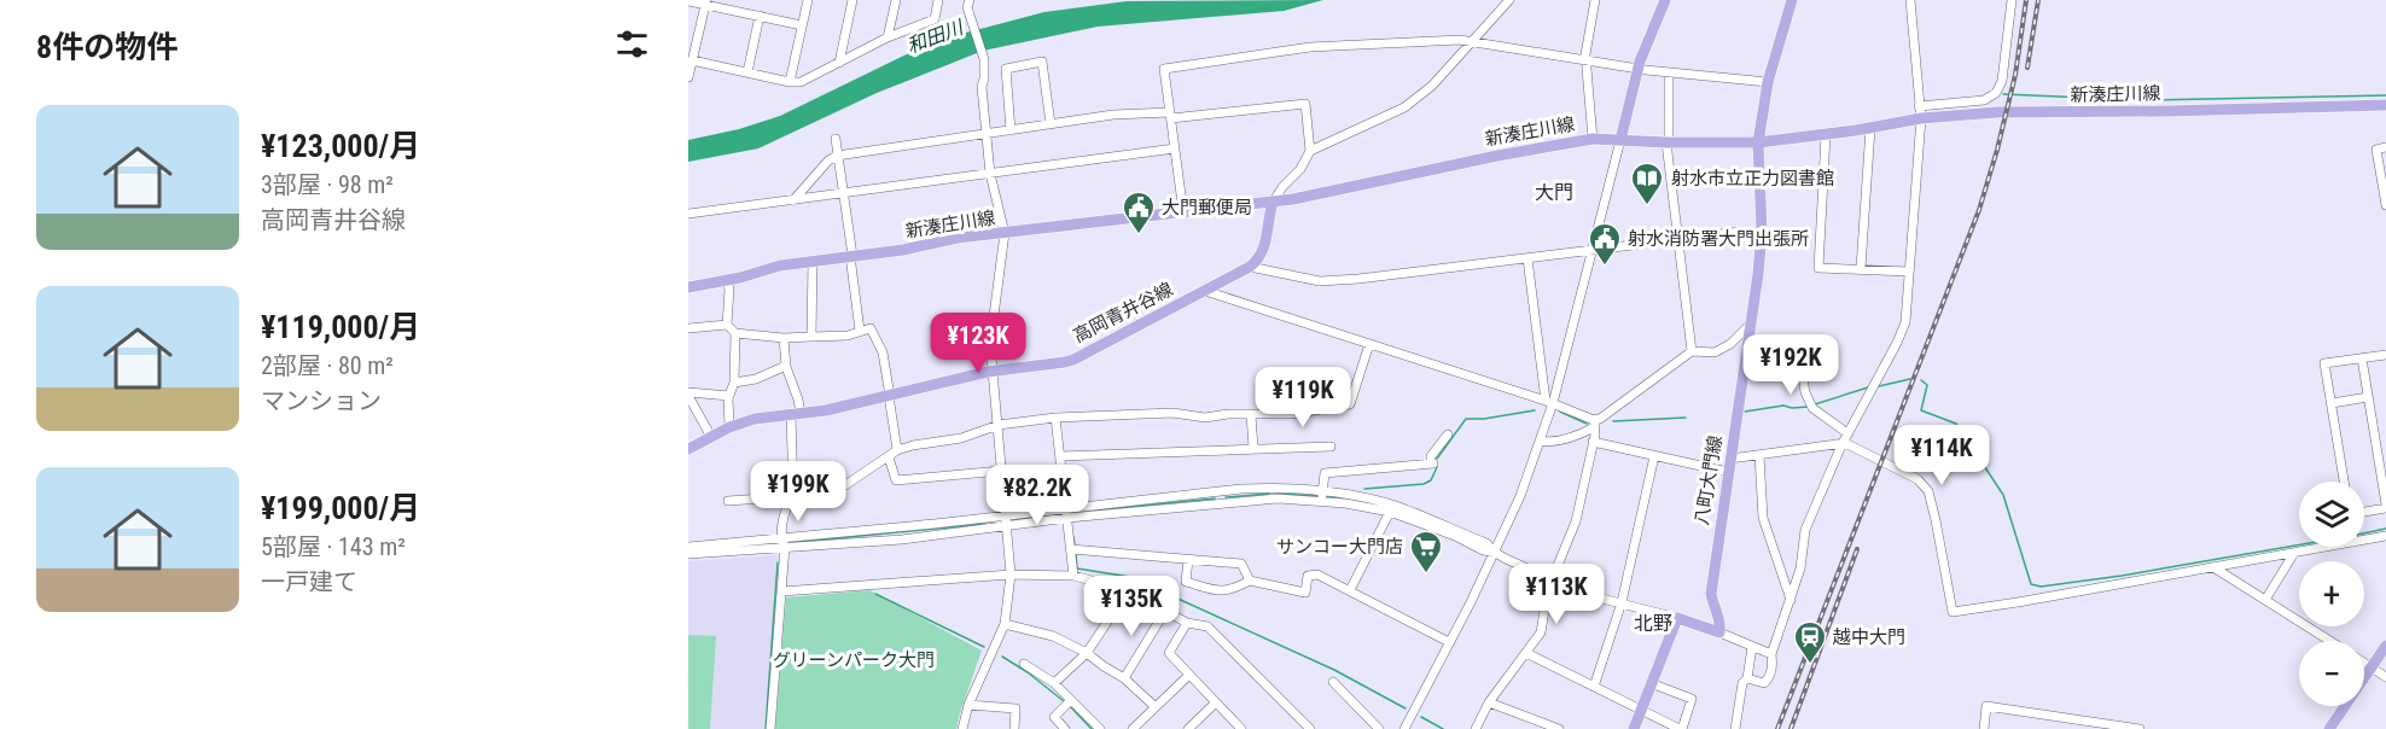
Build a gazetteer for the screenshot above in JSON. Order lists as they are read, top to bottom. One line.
{"streets":{"main road":["新湊庄川線","高岡青井谷線","八町大門線"]},"crossings":[["新湊庄川線","八町大門線"]],"districts":["大門","北野"],"water":["和田川"],"parks":["グリーンパーク大門"],"places":{"library":["射水市立正力図書館"],"public building":["大門郵便局","射水消防署大門出張所"],"supermarket":["サンコー大門店"],"station":["越中大門"]},"page":{"heading":"8件の物件","list":[{"name":"¥123,000/月","note":"3部屋 · 98 m² · 高岡青井谷線"},{"name":"¥119,000/月","note":"2部屋 · 80 m² · マンション"},{"name":"¥199,000/月","note":"5部屋 · 143 m² · 一戸建て"}],"price":["¥123K","¥192K","¥119K","¥114K","¥199K","¥82.2K","¥113K","¥135K"],"map_buttons":["+","−"]}}
